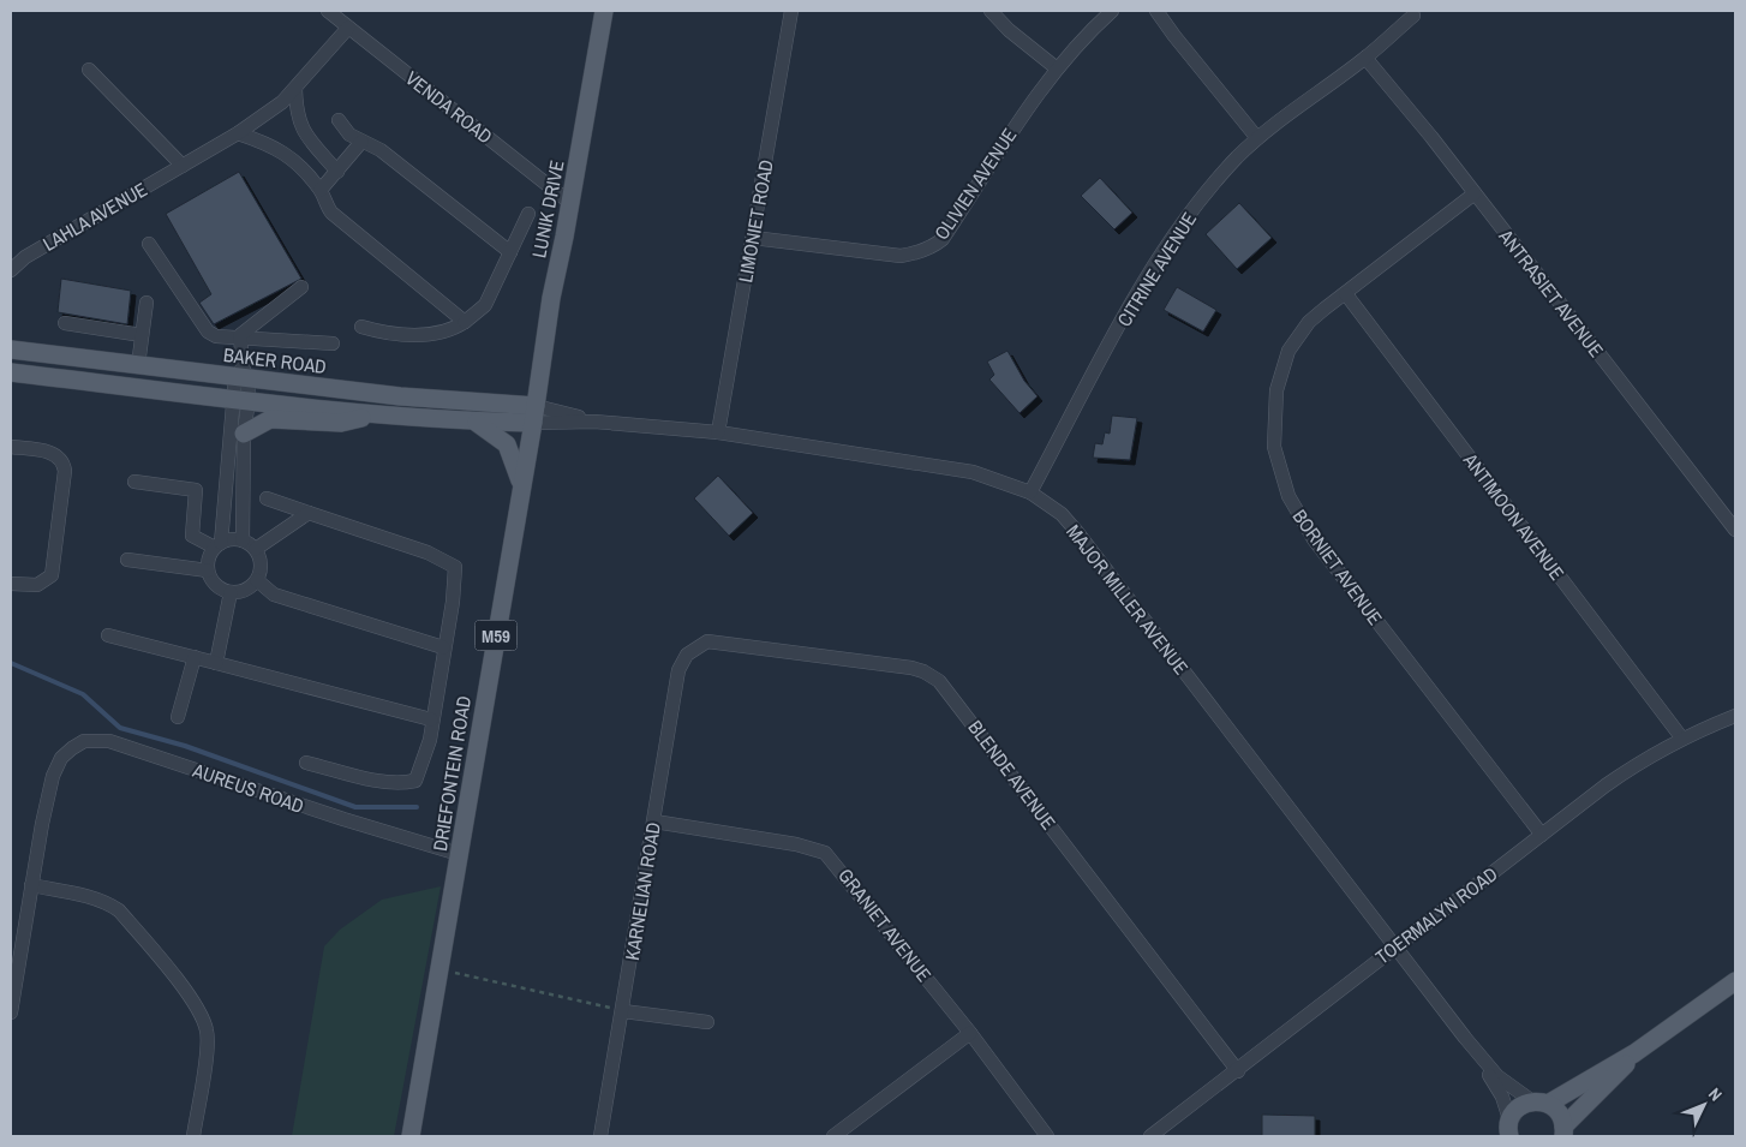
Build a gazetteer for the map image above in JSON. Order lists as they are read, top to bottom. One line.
{"streets":{"main road":["LUNIK DRIVE","BAKER ROAD","M59","DRIEFONTEIN ROAD"],"street":["VENDA ROAD","OLIVIEN AVENUE","LAHLA AVENUE","LIMONIET ROAD","CITRINE AVENUE","ANTRASIET AVENUE","ANTIMOON AVENUE","BORNIET AVENUE","MAJOR MILLER AVENUE","BLENDE AVENUE","AUREUS ROAD","KARNELIAN ROAD","TOERMALYN ROAD","GRANIET AVENUE"]},"crossings":[["VENDA ROAD","LUNIK DRIVE"],["VENDA ROAD","LAHLA AVENUE"],["OLIVIEN AVENUE","LIMONIET ROAD"],["LUNIK DRIVE","BAKER ROAD"],["LUNIK DRIVE","MAJOR MILLER AVENUE"],["LUNIK DRIVE","DRIEFONTEIN ROAD"],["LIMONIET ROAD","MAJOR MILLER AVENUE"],["CITRINE AVENUE","ANTRASIET AVENUE"],["CITRINE AVENUE","MAJOR MILLER AVENUE"],["ANTRASIET AVENUE","BORNIET AVENUE"],["BAKER ROAD","MAJOR MILLER AVENUE"],["BAKER ROAD","DRIEFONTEIN ROAD"],["ANTIMOON AVENUE","BORNIET AVENUE"],["ANTIMOON AVENUE","TOERMALYN ROAD"],["BORNIET AVENUE","TOERMALYN ROAD"],["MAJOR MILLER AVENUE","DRIEFONTEIN ROAD"],["MAJOR MILLER AVENUE","TOERMALYN ROAD"],["DRIEFONTEIN ROAD","AUREUS ROAD"],["BLENDE AVENUE","KARNELIAN ROAD"],["BLENDE AVENUE","TOERMALYN ROAD"],["KARNELIAN ROAD","GRANIET AVENUE"]],"north":"top right"}
